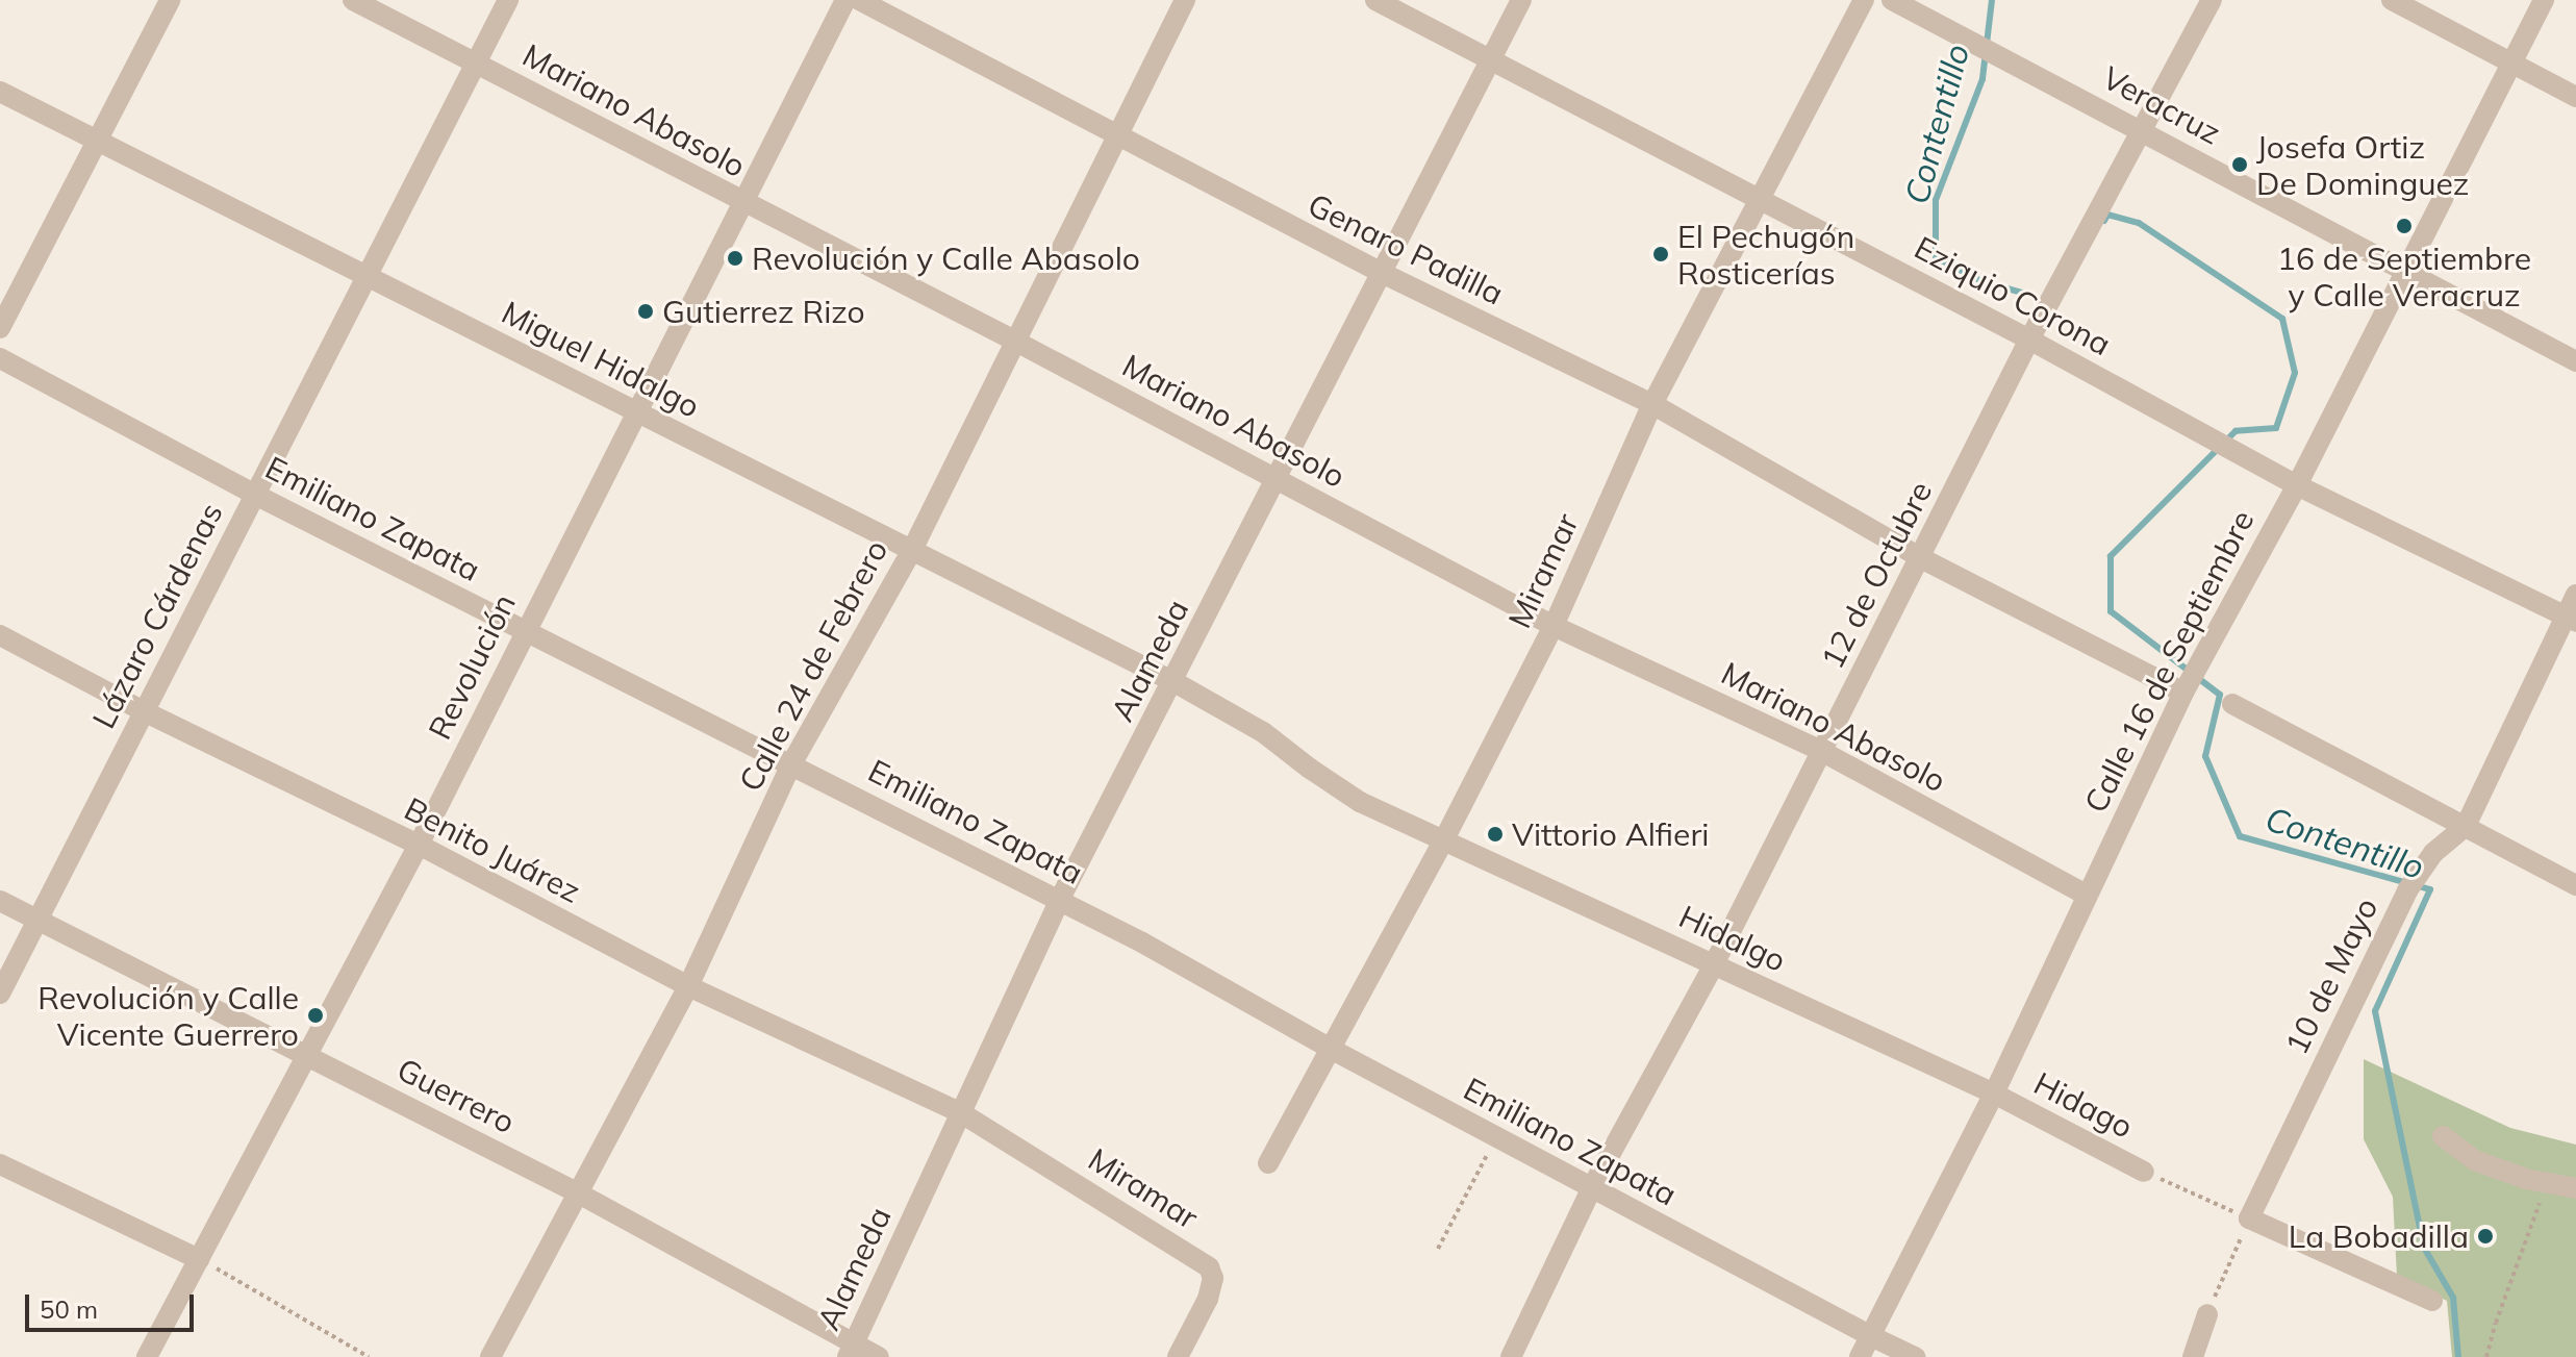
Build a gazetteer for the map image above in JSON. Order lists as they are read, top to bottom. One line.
{"streets":{"street":["Veracruz","Mariano Abasolo","Genaro Padilla","Eziquio Corona","Miguel Hidalgo","Emiliano Zapata","Miramar","12 de Octubre","Lázaro Cárdenas","Alameda","Calle 16 de Septiembre","Calle 24 de Febrero","Revolución","Benito Juárez","Hidalgo","10 de Mayo","Guerrero","Hidago"]},"crossings":[["Veracruz","12 de Octubre"],["Veracruz","Calle 16 de Septiembre"],["Mariano Abasolo","Miramar"],["Mariano Abasolo","12 de Octubre"],["Mariano Abasolo","Lázaro Cárdenas"],["Mariano Abasolo","Alameda"],["Mariano Abasolo","Calle 16 de Septiembre"],["Mariano Abasolo","Calle 24 de Febrero"],["Mariano Abasolo","Revolución"],["Genaro Padilla","Miramar"],["Genaro Padilla","12 de Octubre"],["Genaro Padilla","Alameda"],["Genaro Padilla","Calle 16 de Septiembre"],["Genaro Padilla","Calle 24 de Febrero"],["Eziquio Corona","Miramar"],["Eziquio Corona","12 de Octubre"],["Eziquio Corona","Alameda"],["Eziquio Corona","Calle 16 de Septiembre"],["Eziquio Corona","10 de Mayo"],["Miguel Hidalgo","Lázaro Cárdenas"],["Miguel Hidalgo","Alameda"],["Miguel Hidalgo","Calle 24 de Febrero"],["Miguel Hidalgo","Revolución"],["Miguel Hidalgo","Hidalgo"],["Emiliano Zapata","Miramar"],["Emiliano Zapata","12 de Octubre"],["Emiliano Zapata","Lázaro Cárdenas"],["Emiliano Zapata","Alameda"],["Emiliano Zapata","Calle 16 de Septiembre"],["Emiliano Zapata","Calle 24 de Febrero"],["Emiliano Zapata","Revolución"],["Miramar","Alameda"],["Miramar","Benito Juárez"],["Miramar","Hidalgo"],["12 de Octubre","Hidalgo"],["Lázaro Cárdenas","Benito Juárez"],["Lázaro Cárdenas","Guerrero"],["Alameda","Benito Juárez"],["Alameda","Hidalgo"],["Alameda","Guerrero"],["Calle 16 de Septiembre","Hidalgo"],["Calle 16 de Septiembre","Hidago"],["Calle 24 de Febrero","Benito Juárez"],["Calle 24 de Febrero","Guerrero"],["Revolución","Benito Juárez"],["Revolución","Guerrero"],["Hidalgo","Hidago"]],"water":["Contentillo"],"places":["Josefa Ortiz De Dominguez","16 de Septiembre y Calle Veracruz","El Pechugón Rosticerías","Revolución y Calle Abasolo","Gutierrez Rizo","Vittorio Alfieri","Revolución y Calle Vicente Guerrero","La Bobadilla"],"scale_bar":"50 m"}
